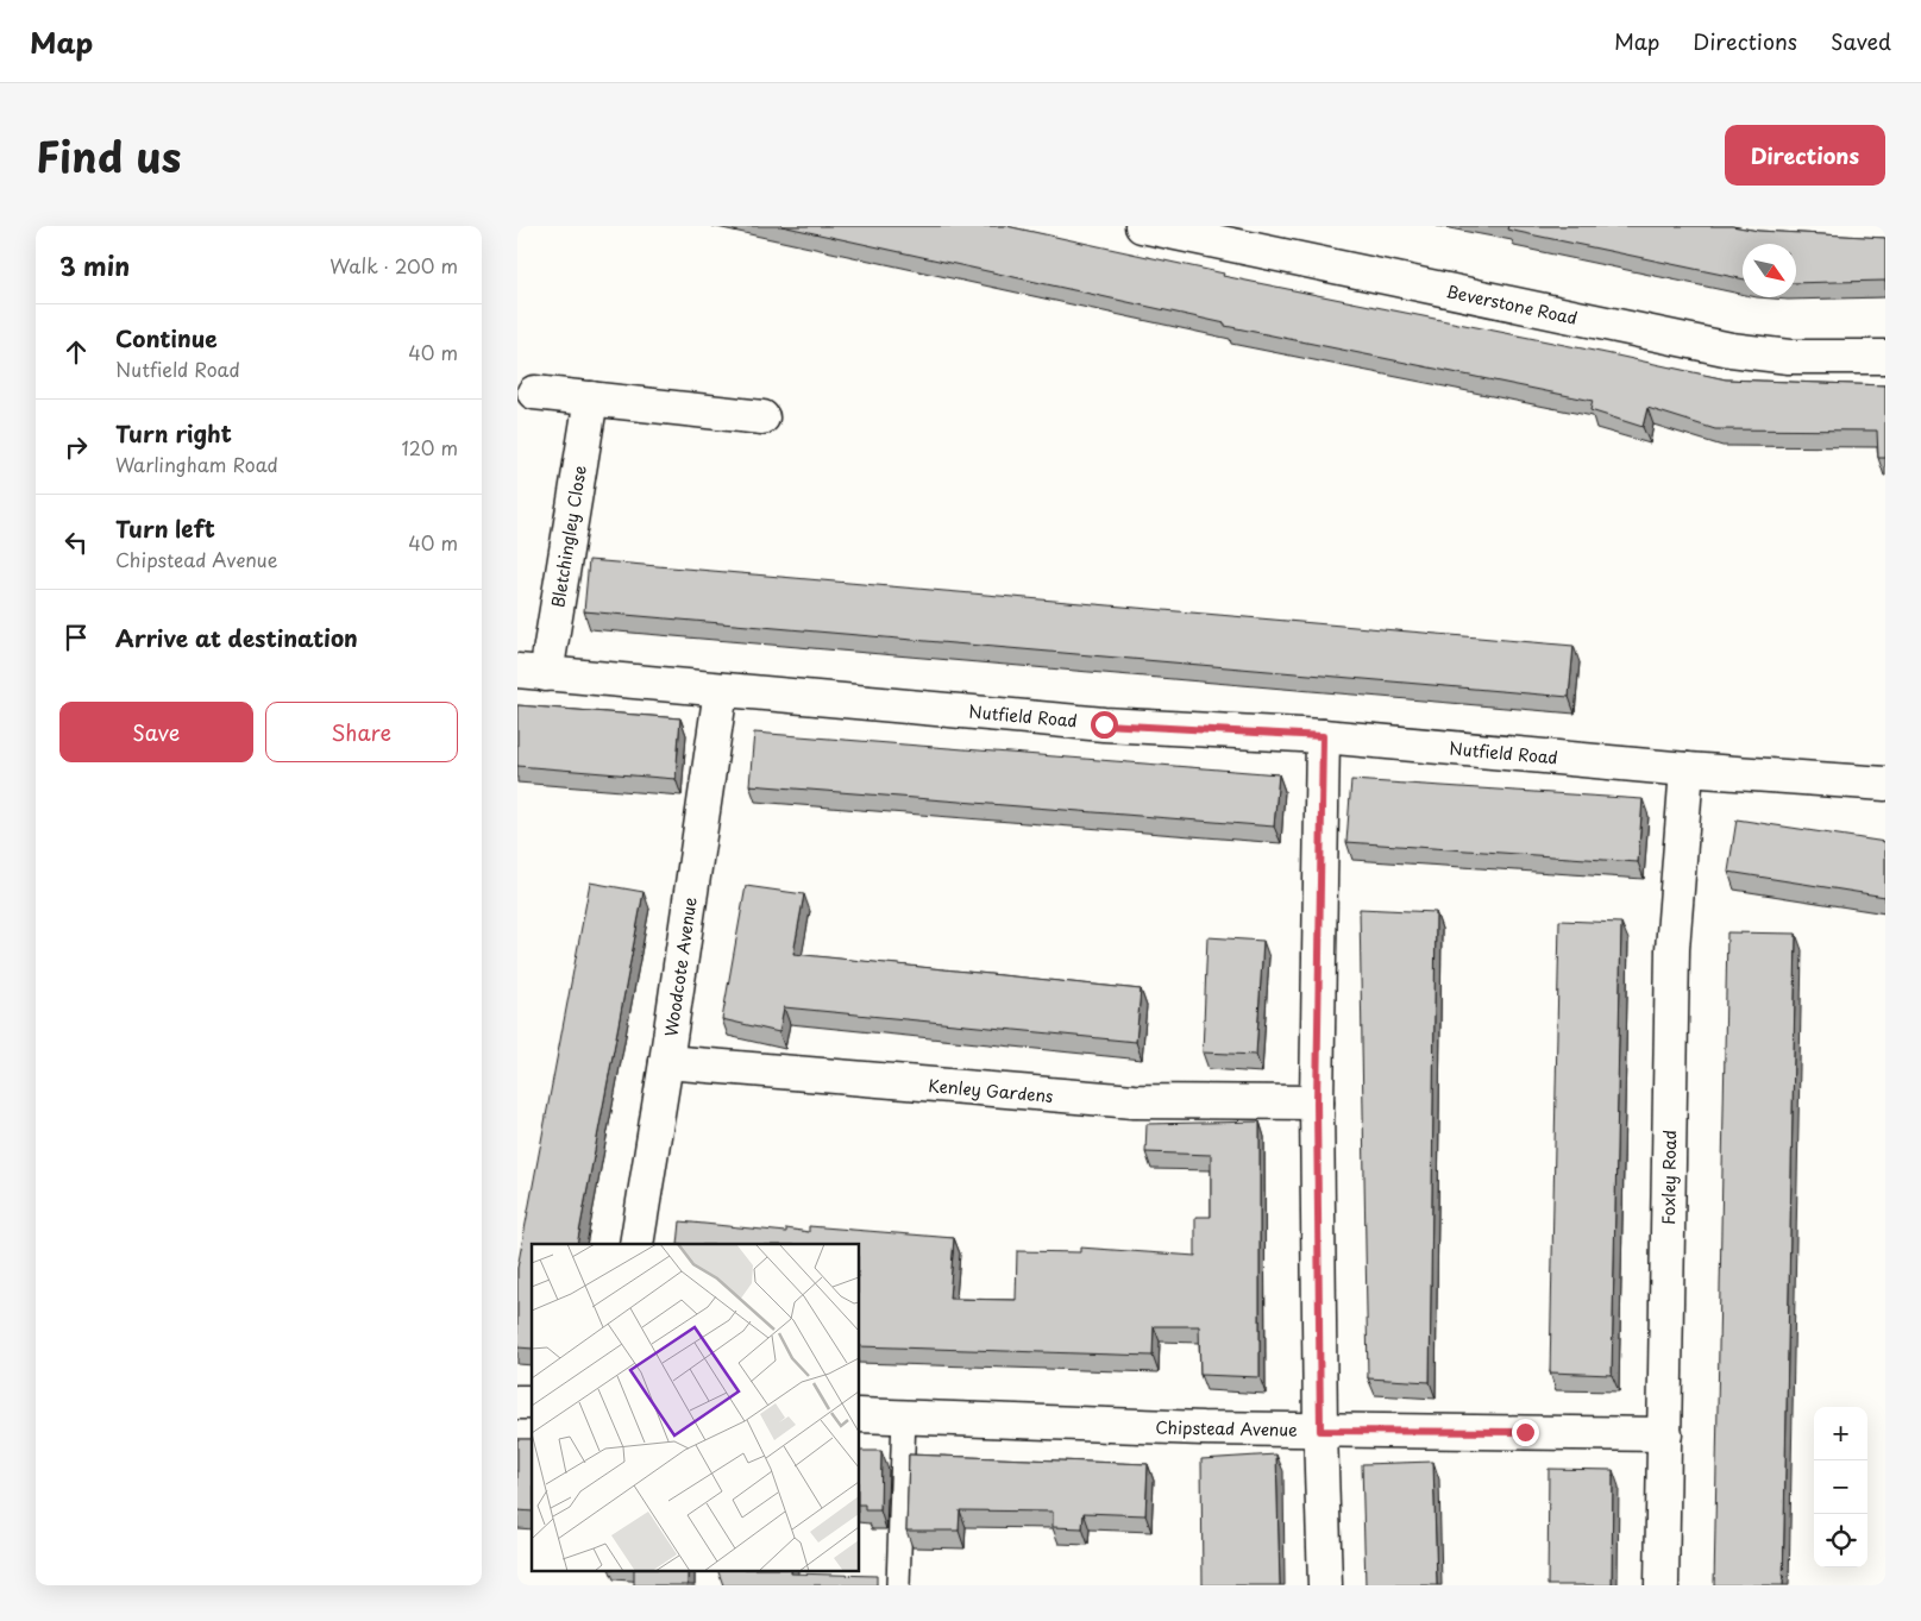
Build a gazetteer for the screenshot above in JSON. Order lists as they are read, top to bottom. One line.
{"streets":{"street":["Beverstone Road","Bletchingley Close","Nutfield Road","Woodcote Avenue","Kenley Gardens","Foxley Road","Chipstead Avenue"]},"crossings":[["Bletchingley Close","Nutfield Road"],["Nutfield Road","Woodcote Avenue"],["Nutfield Road","Foxley Road"],["Woodcote Avenue","Kenley Gardens"],["Foxley Road","Chipstead Avenue"]],"north":"bottom right","page":{"header":"Map","nav":["Map","Directions","Saved"],"title":"Find us","buttons":["Directions",["Save","Share"]],"heading":["3 min","Walk · 200 m"],"list":[["Continue","Nutfield Road","40 m"],["Turn right","Warlingham Road","120 m"],["Turn left","Chipstead Avenue","40 m"],"Arrive at destination"],"map_buttons":["+","−"]}}
